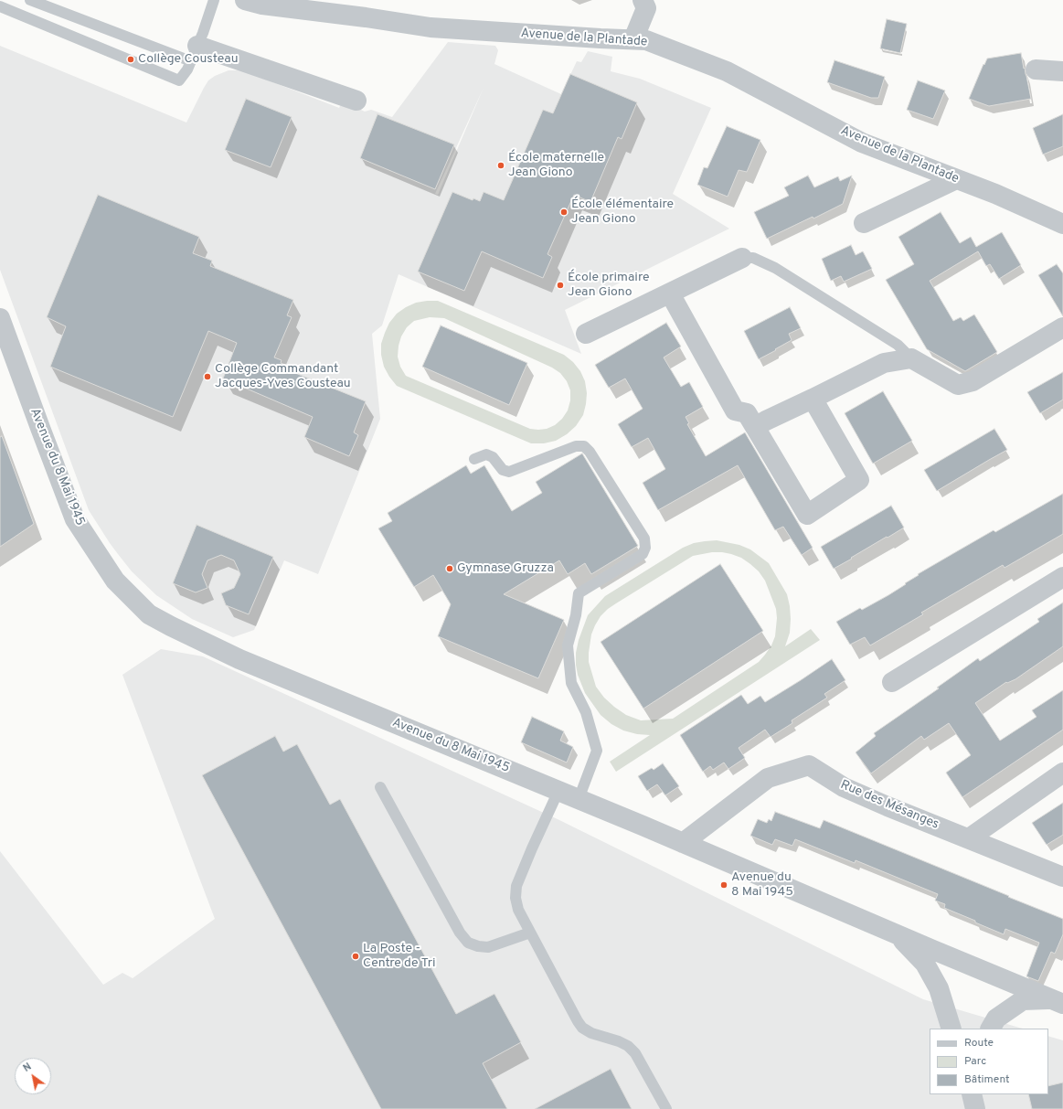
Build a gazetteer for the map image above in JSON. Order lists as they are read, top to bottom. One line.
{"streets":{"street":["Avenue de la Plantade","Avenue du 8 Mai 1945","Rue des Mésanges"]},"crossings":[["Avenue du 8 Mai 1945","Rue des Mésanges"]],"places":["Collège Cousteau","École maternelle Jean Giono","École élémentaire Jean Giono","École primaire Jean Giono","Collège Commandant Jacques-Yves Cousteau","Gymnase Gruzza","Avenue du 8 Mai 1945","La Poste - Centre de Tri"],"legend":["Route","Parc","Bâtiment"],"north":"top left"}
